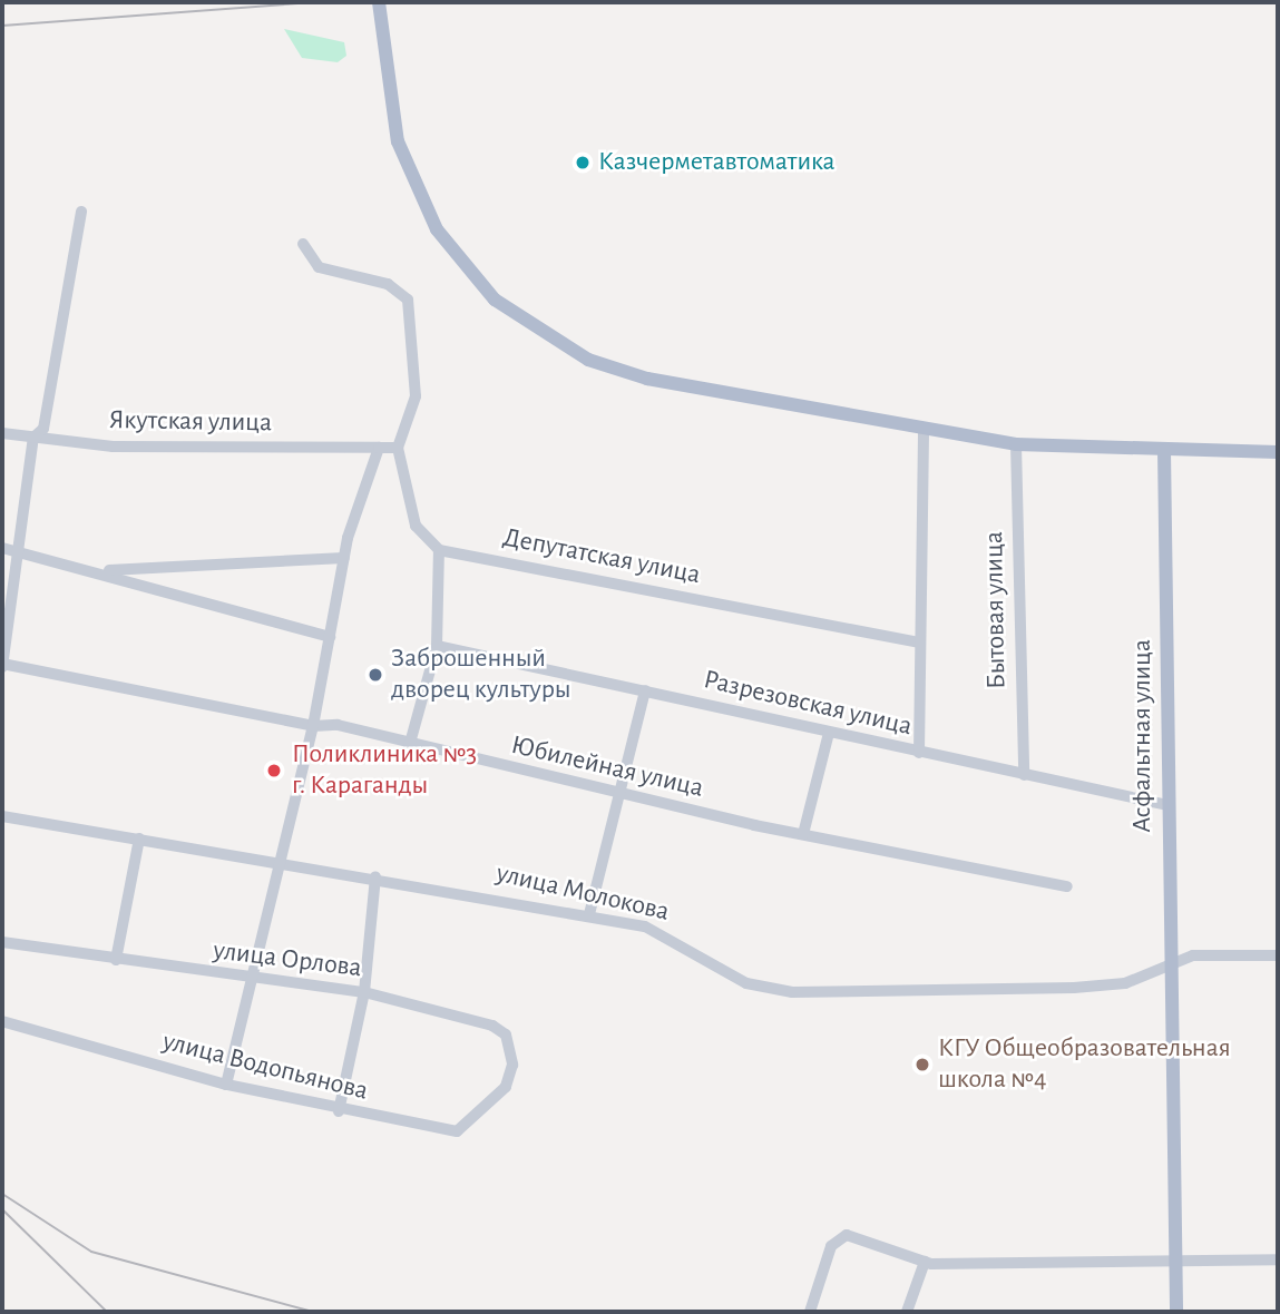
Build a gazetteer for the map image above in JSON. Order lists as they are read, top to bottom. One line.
{"streets":{"main road":["Асфальтная улица"],"street":["Якутская улица","Депутатская улица","Бытовая улица","Разрезовская улица","Юбилейная улица","улица Молокова","улица Орлова","улица Водопьянова"]},"crossings":[["Бытовая улица","Разрезовская улица"],["Разрезовская улица","Асфальтная улица"],["Асфальтная улица","улица Молокова"],["улица Орлова","улица Водопьянова"]],"places":["Казчерметавтоматика","Заброшенный дворец культуры","Поликлиника №3 г. Караганды","КГУ Общеобразовательная школа №4"]}
